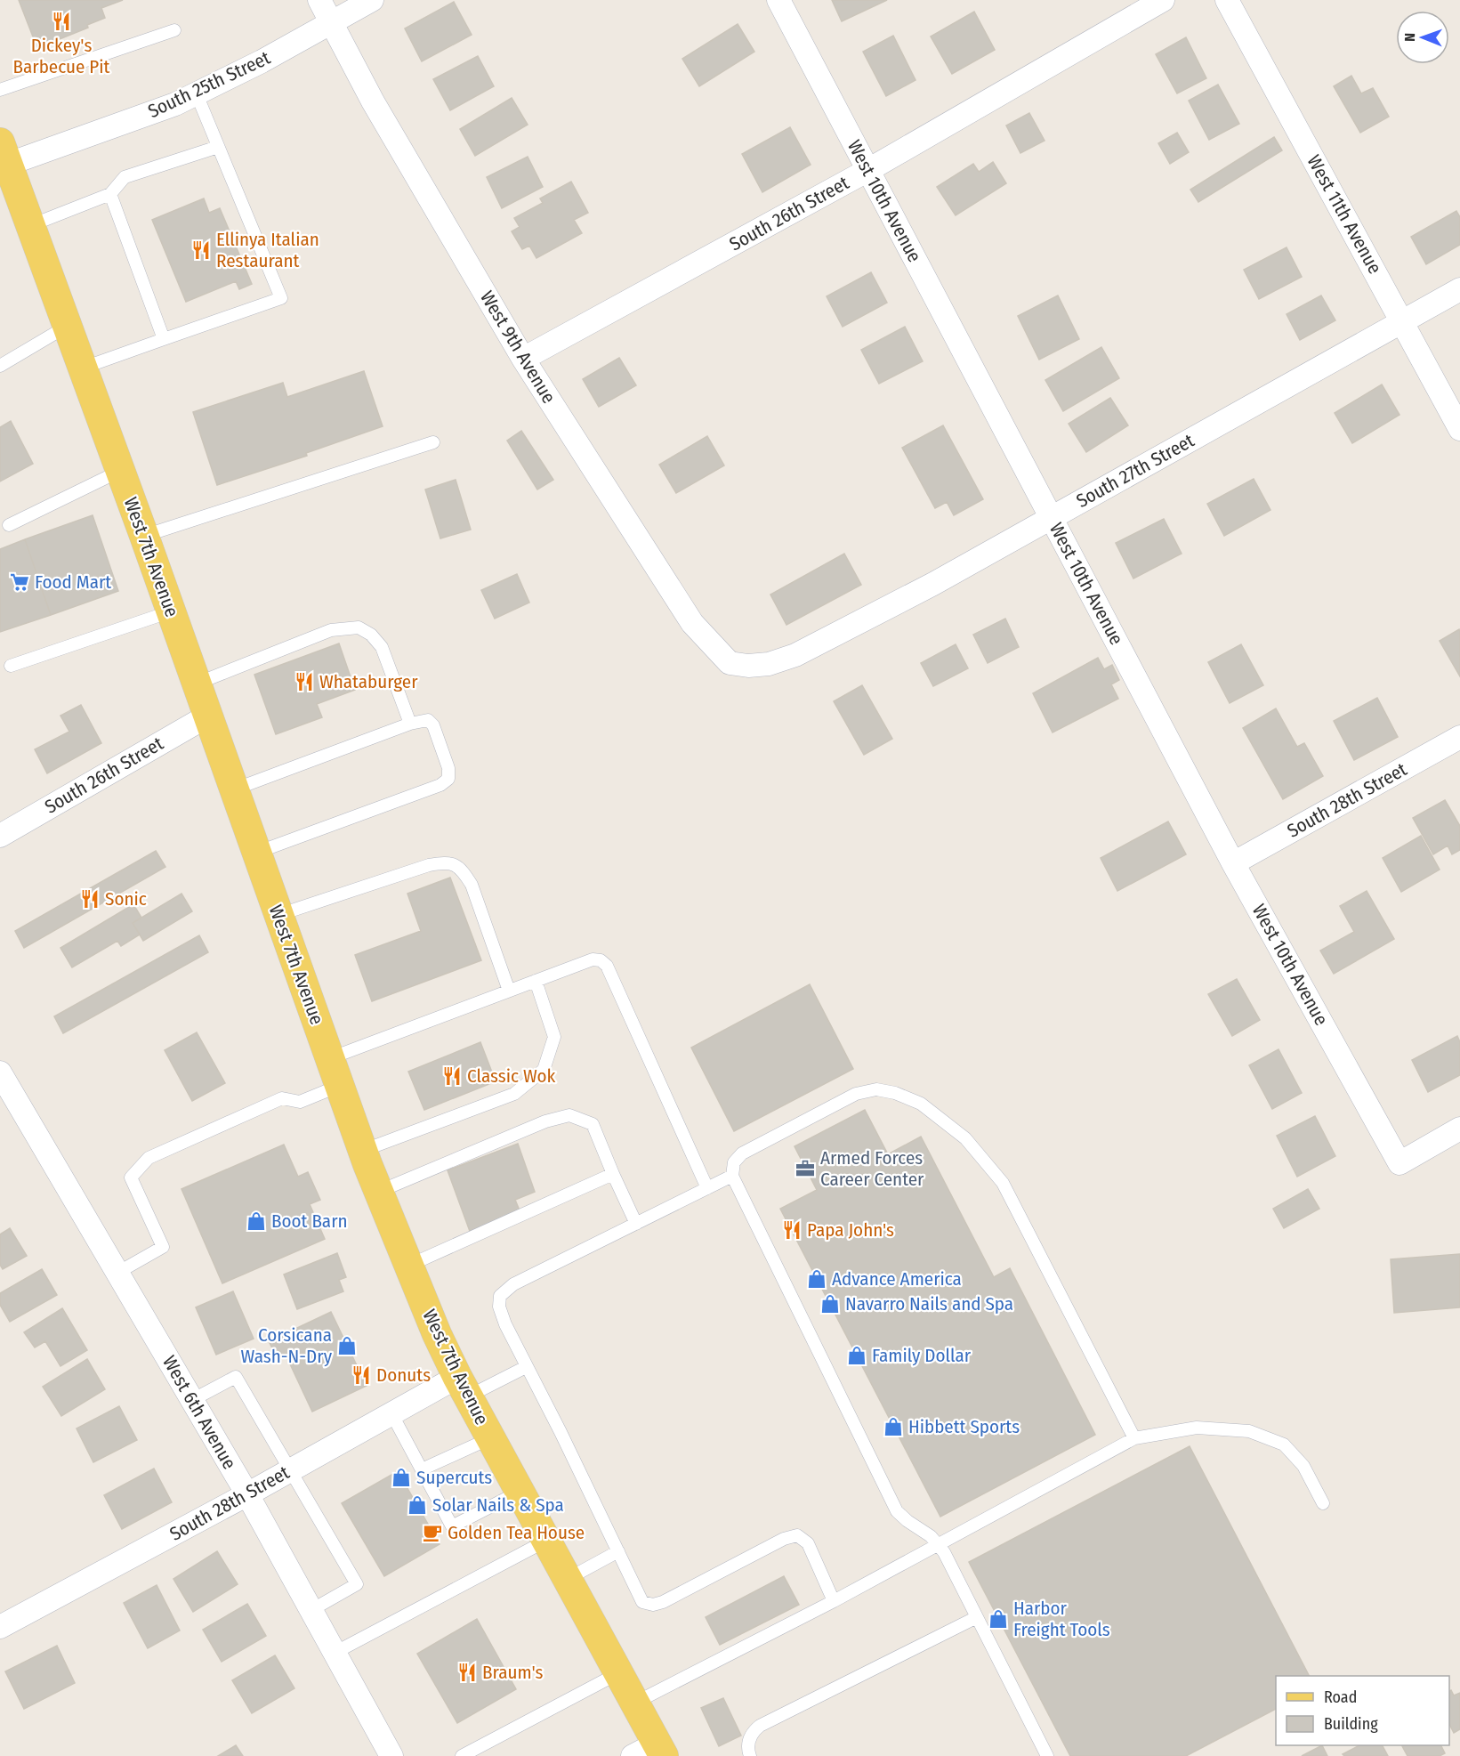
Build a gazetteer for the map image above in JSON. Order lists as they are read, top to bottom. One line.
{"streets":{"main road":["West 7th Avenue"],"street":["South 25th Street","West 10th Avenue","South 26th Street","West 11th Avenue","West 9th Avenue","South 27th Street","South 28th Street","West 6th Avenue"]},"crossings":[["South 25th Street","West 9th Avenue"],["South 25th Street","West 7th Avenue"],["West 10th Avenue","South 26th Street"],["West 10th Avenue","South 27th Street"],["West 10th Avenue","South 28th Street"],["South 26th Street","West 9th Avenue"],["South 26th Street","West 7th Avenue"],["West 11th Avenue","South 27th Street"],["West 9th Avenue","South 27th Street"],["West 7th Avenue","South 28th Street"],["South 28th Street","West 6th Avenue"]],"places":{"restaurant":["Dickey's Barbecue Pit","Ellinya Italian Restaurant","Whataburger","Sonic","Classic Wok","Papa John's","Donuts","Braum's"],"supermarket":["Food Mart"],"office":["Armed Forces Career Center"],"shop":["Boot Barn","Advance America","Navarro Nails and Spa","Corsicana Wash-N-Dry","Family Dollar","Hibbett Sports","Supercuts","Solar Nails & Spa","Harbor Freight Tools"],"cafe":["Golden Tea House"]},"legend":["Road","Building"],"north":"left"}
